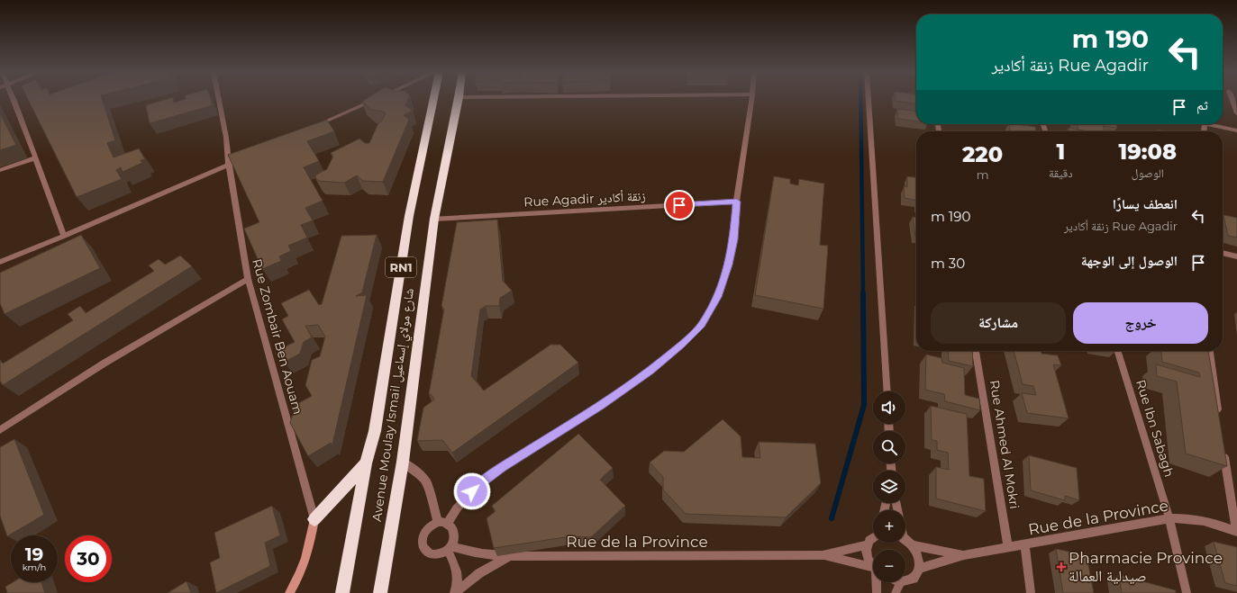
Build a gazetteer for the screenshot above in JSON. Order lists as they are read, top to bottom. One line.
{"streets":{"highway":["RN1","Avenue Moulay Ismail شارع مولاي إسماعيل"],"street":["Rue Agadir زنقة أكادير","Rue Zombair Ben Aouam","Rue Ibn Sabagh","Rue Ahmed Al Mokri","Rue de la Province"]},"crossings":[["Rue Agadir زنقة أكادير","Avenue Moulay Ismail شارع مولاي إسماعيل"],["Rue Ibn Sabagh","Rue de la Province"],["Rue Ahmed Al Mokri","Rue de la Province"]],"places":{"health":["Pharmacie Province صيدلية العمالة"]},"page":{"turn":["190 m","Rue Agadir زنقة أكادير"],"then":"ثم","eta":["19:08","الوصول","1","دقيقة","220","m"],"list":[{"name":"انعطف يسارًا","note":"Rue Agadir زنقة أكادير","value":"190 m"},{"name":"الوصول إلى الوجهة","value":"30 m"}],"buttons":["خروج","مشاركة"],"map_buttons":["+","−"],"speed":"19 km/h","limit":"30"}}
